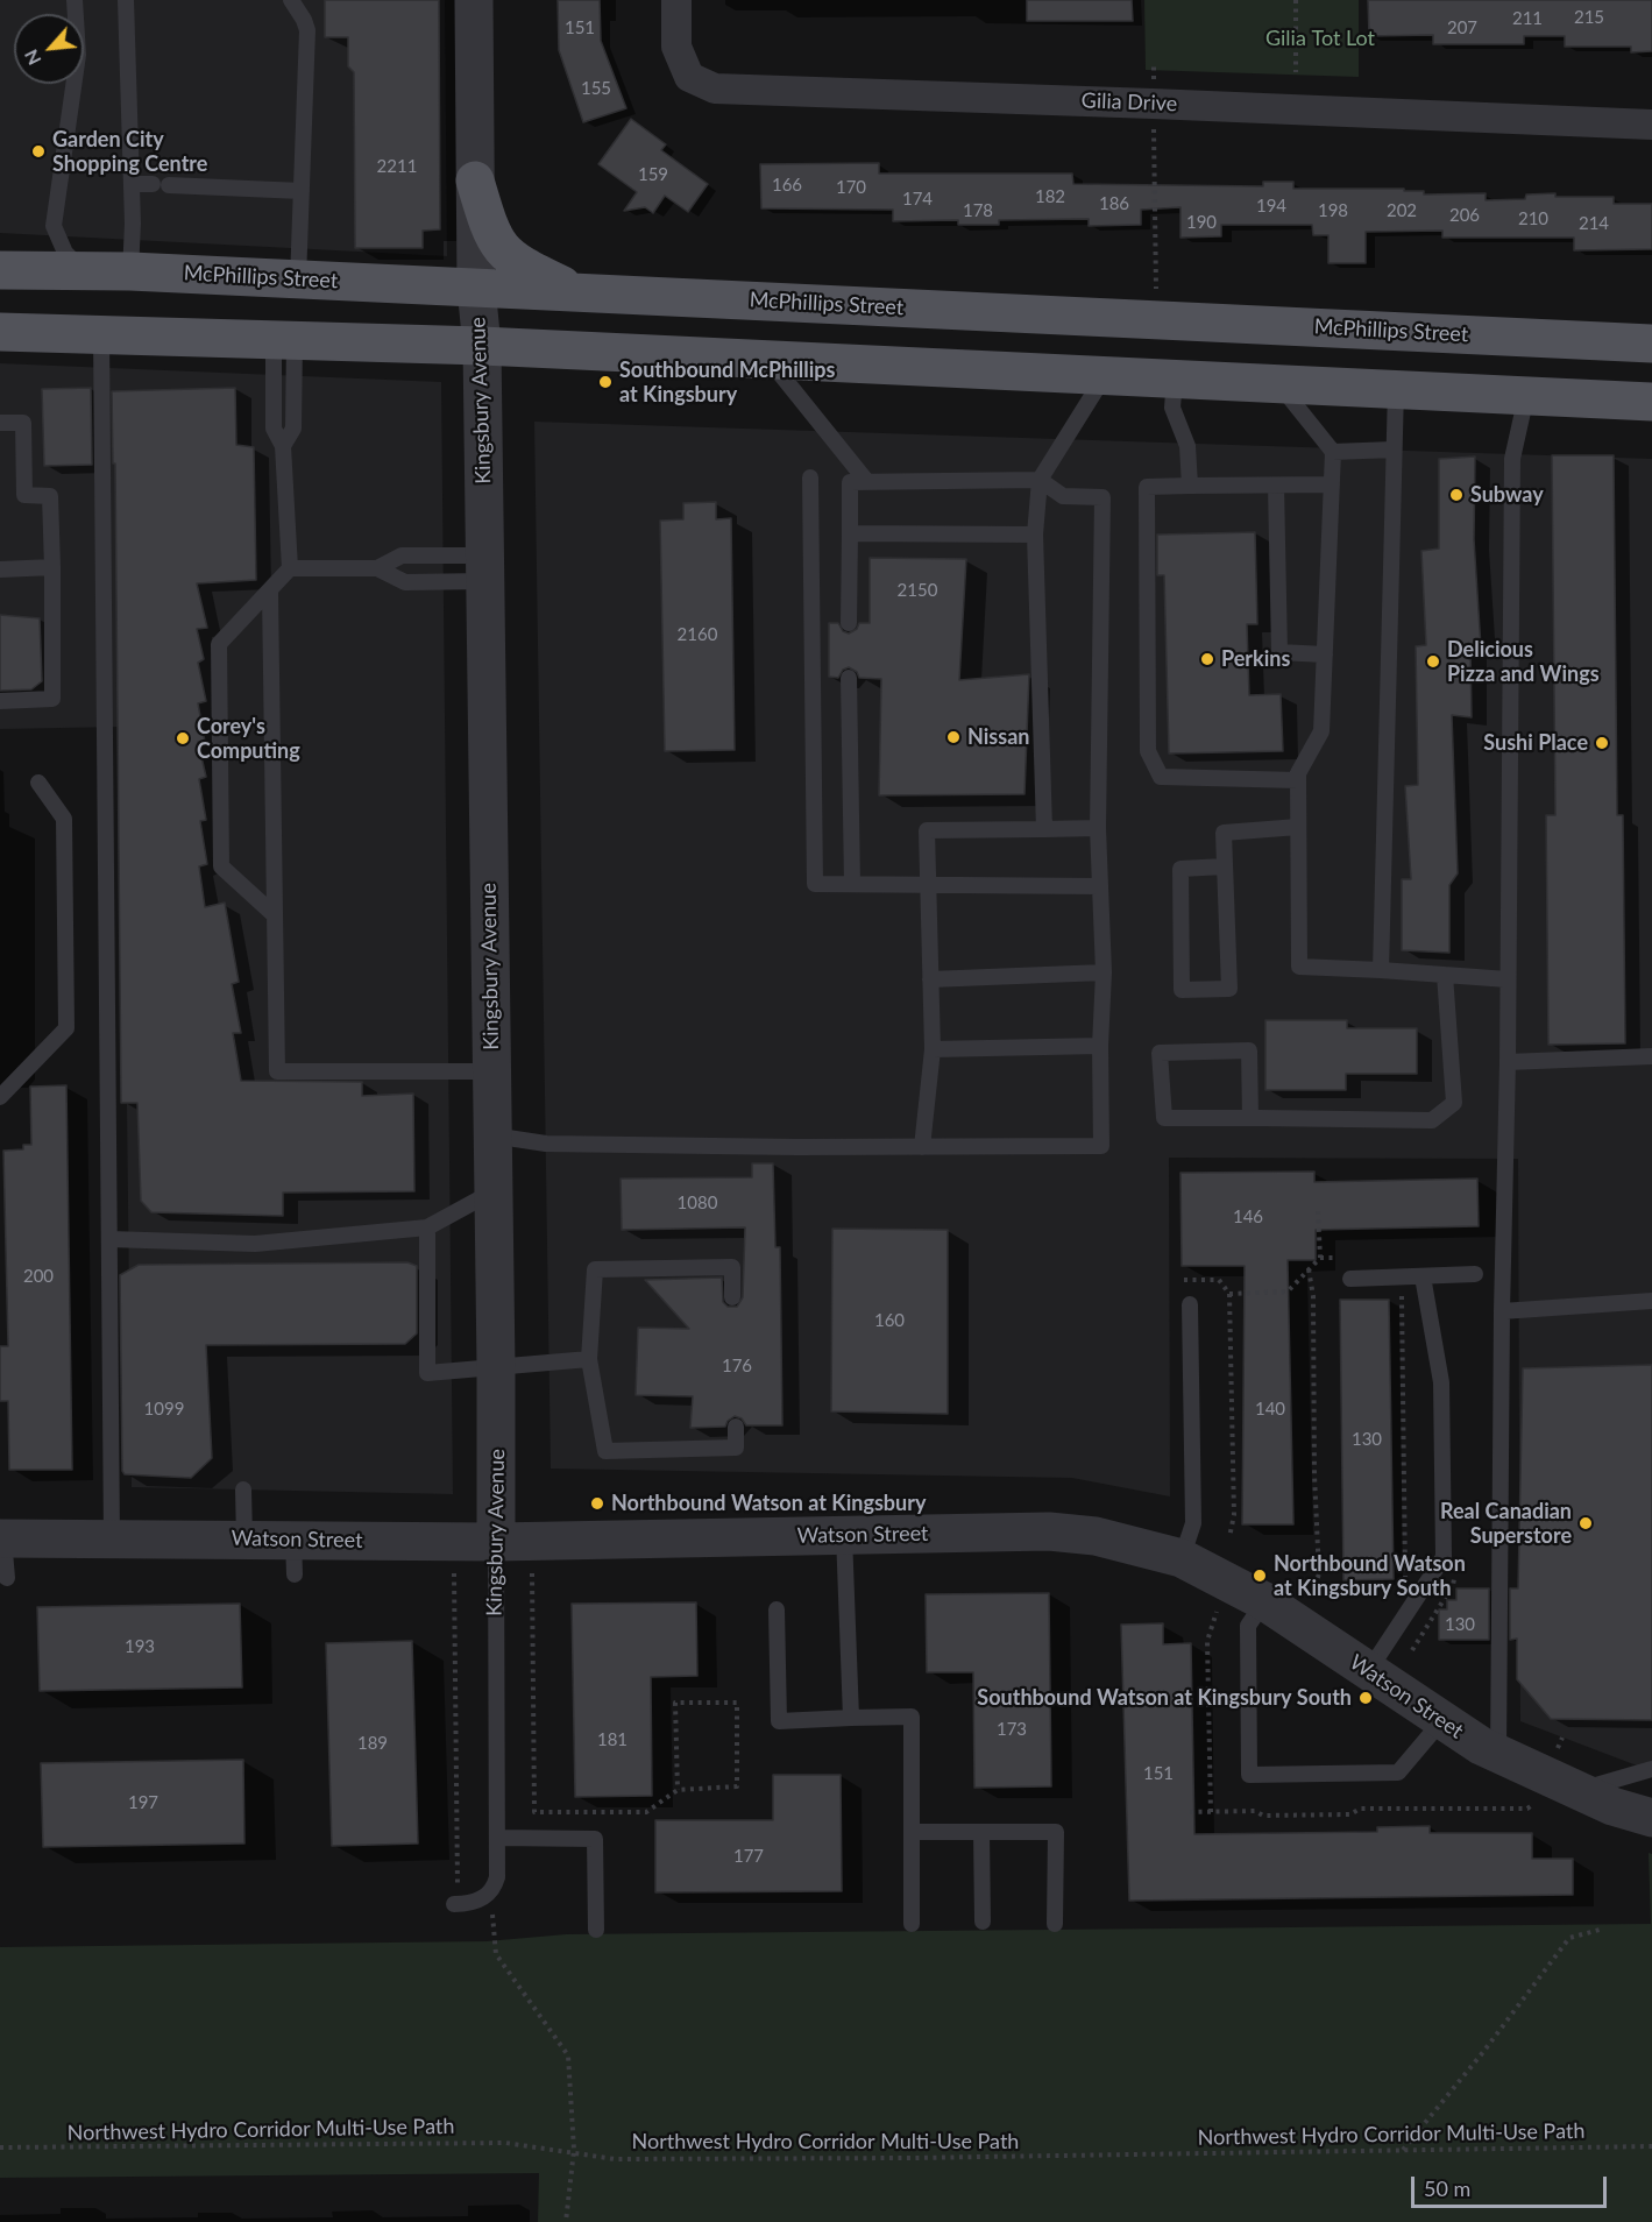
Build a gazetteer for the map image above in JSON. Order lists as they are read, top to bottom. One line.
{"streets":{"main road":["McPhillips Street"],"street":["Gilia Drive","Kingsbury Avenue","Watson Street"],"path":["Northwest Hydro Corridor Multi-Use Path"]},"crossings":[["McPhillips Street","Kingsbury Avenue"],["Kingsbury Avenue","Watson Street"]],"parks":["Gilia Tot Lot"],"places":["Garden City Shopping Centre","Southbound McPhillips at Kingsbury","Subway","Perkins","Delicious Pizza and Wings","Nissan","Corey's Computing","Sushi Place","Northbound Watson at Kingsbury","Real Canadian Superstore","Northbound Watson at Kingsbury South","Southbound Watson at Kingsbury South"],"house_numbers":["215","211","151","207","155","2211","159","166","170","182","174","186","194","178","198","202","206","210","190","214","2150","2160","1080","146","200","160","176","1099","140","130","130","193","173","181","189","151","197","177"],"scale_bar":"50 m","north":"bottom left"}
